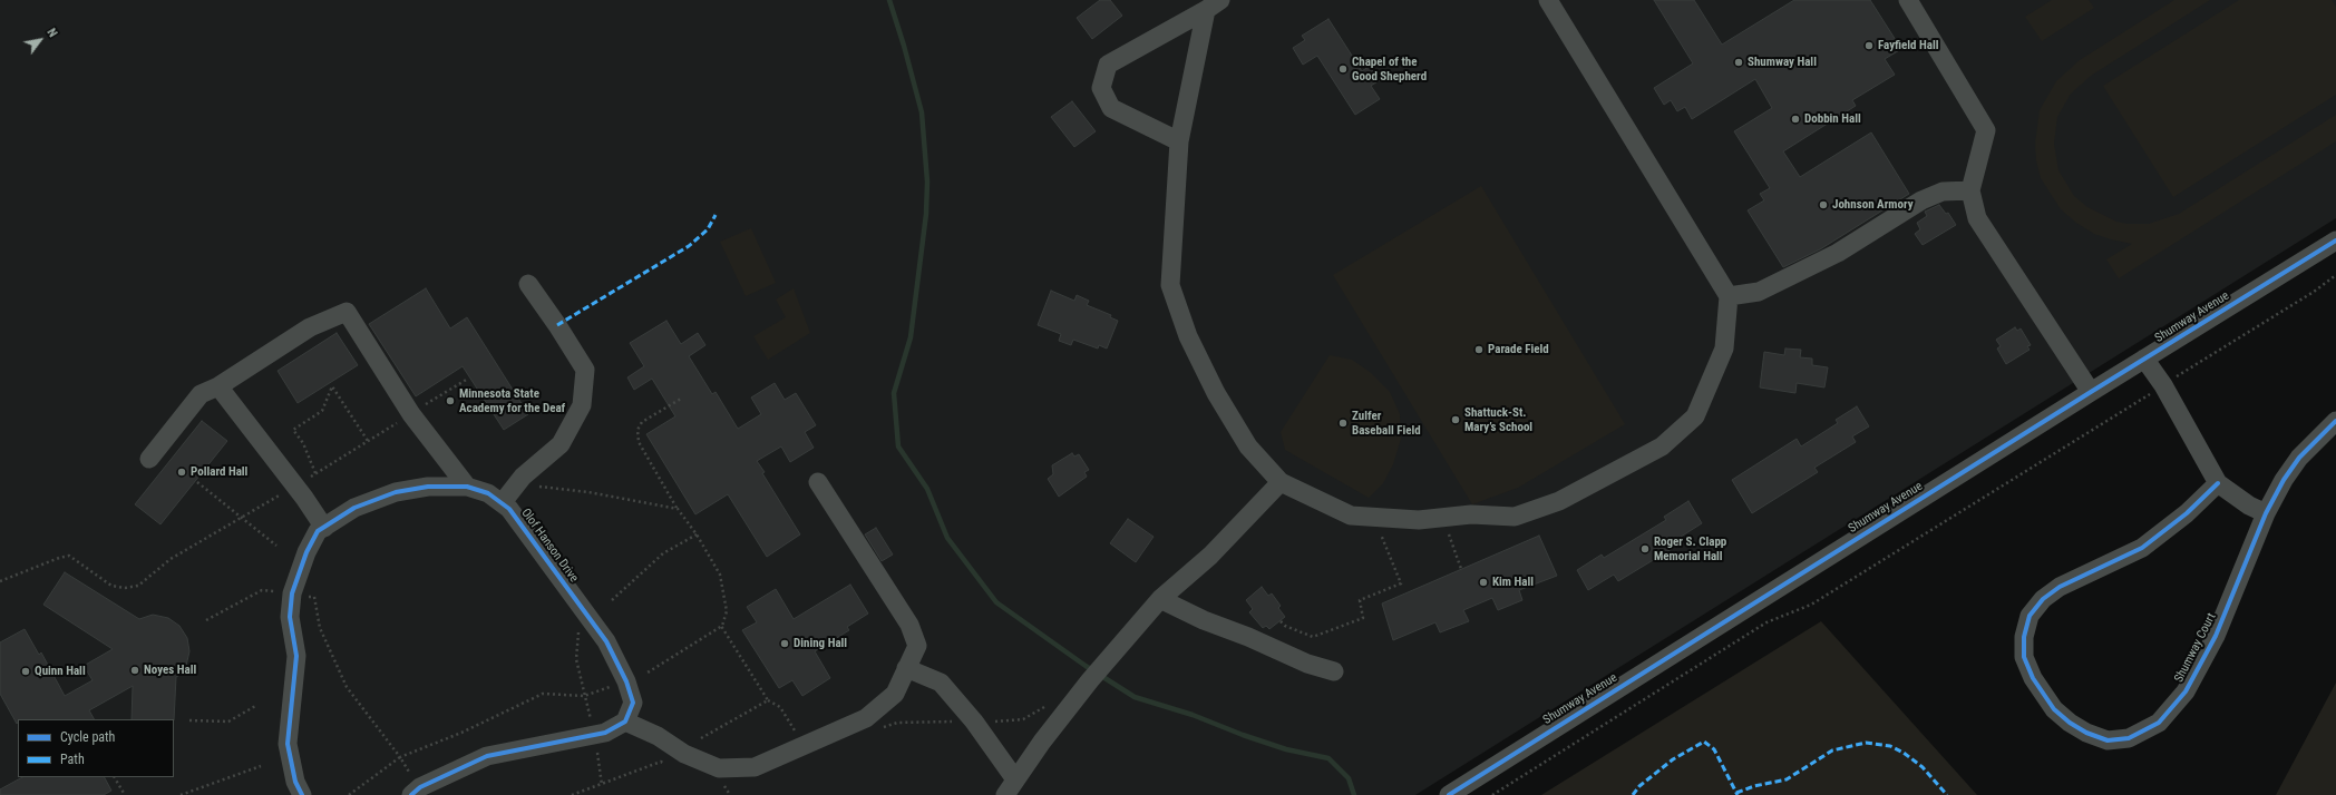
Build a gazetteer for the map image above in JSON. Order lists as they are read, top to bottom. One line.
{"streets":{"street":["Shumway Avenue","Olof Hanson Drive","Shumway Court"]},"places":["Fayfield Hall","Shumway Hall","Chapel of the Good Shepherd","Dobbin Hall","Johnson Armory","Parade Field","Minnesota State Academy for the Deaf","Shattuck-St. Mary’s School","Zulfer Baseball Field","Pollard Hall","Roger S. Clapp Memorial Hall","Kim Hall","Dining Hall","Noyes Hall","Quinn Hall"],"legend":["Cycle path","Path"],"north":"top right"}
